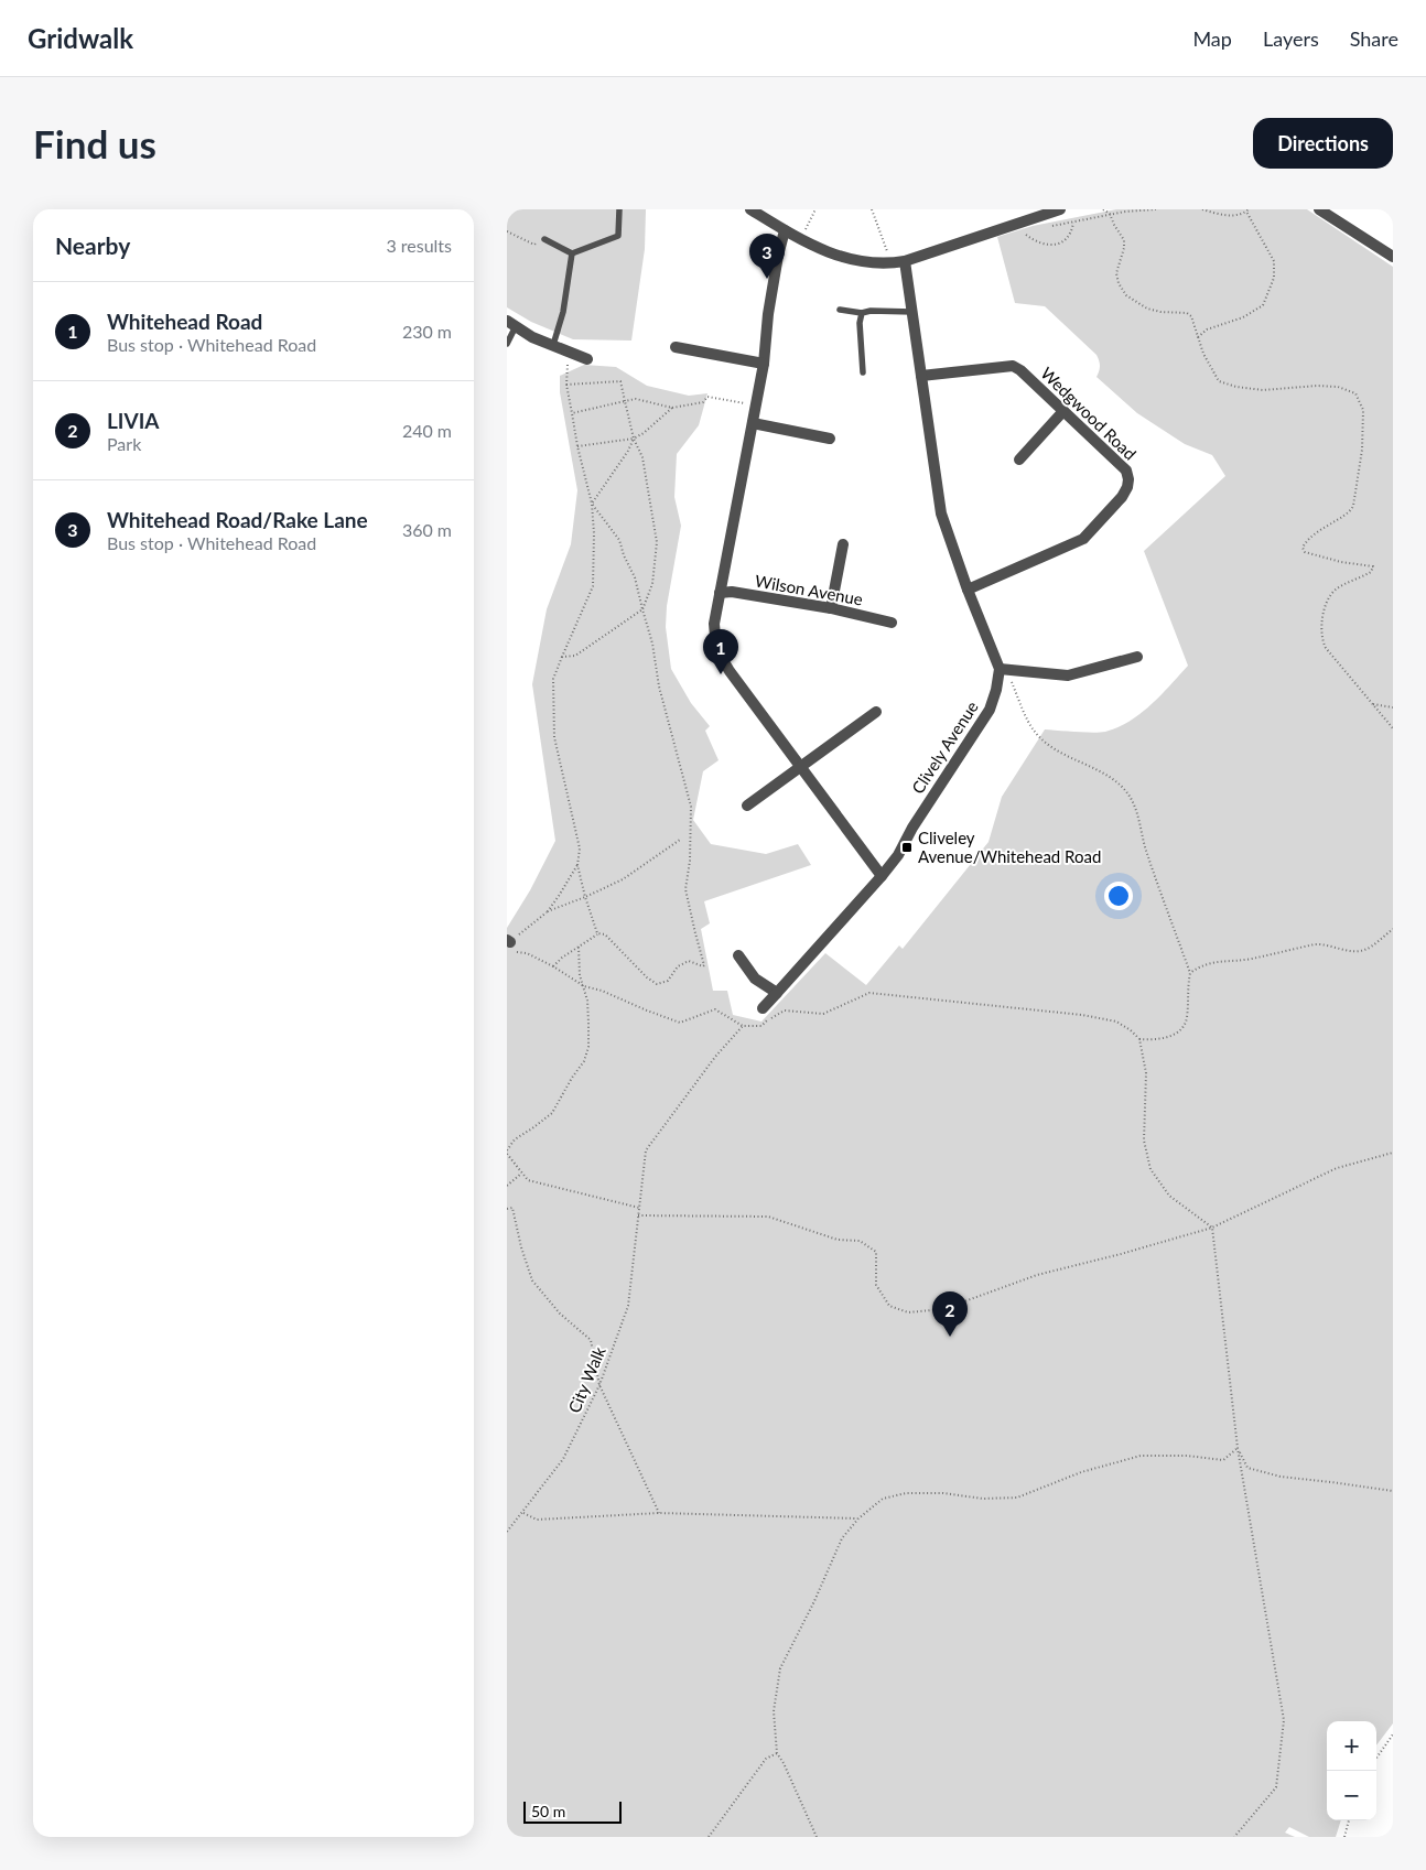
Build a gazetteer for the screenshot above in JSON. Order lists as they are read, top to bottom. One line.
{"streets":{"street":["Wedgwood Road","Wilson Avenue","Clively Avenue"],"path":["City Walk"]},"places":{"transit":["Cliveley Avenue/Whitehead Road"]},"scale_bar":"50 m","page":{"header":"Gridwalk","nav":["Map","Layers","Share"],"buttons":"Directions","title":"Find us","heading":["Nearby","3 results"],"pins":["3","1","2"],"list":[{"mark":"1","name":"Whitehead Road","note":"Bus stop · Whitehead Road","value":"230 m"},{"mark":"2","name":"LIVIA","note":"Park","value":"240 m"},{"mark":"3","name":"Whitehead Road/Rake Lane","note":"Bus stop · Whitehead Road","value":"360 m"}],"map_buttons":["+","−"],"scale":"50 m"}}
